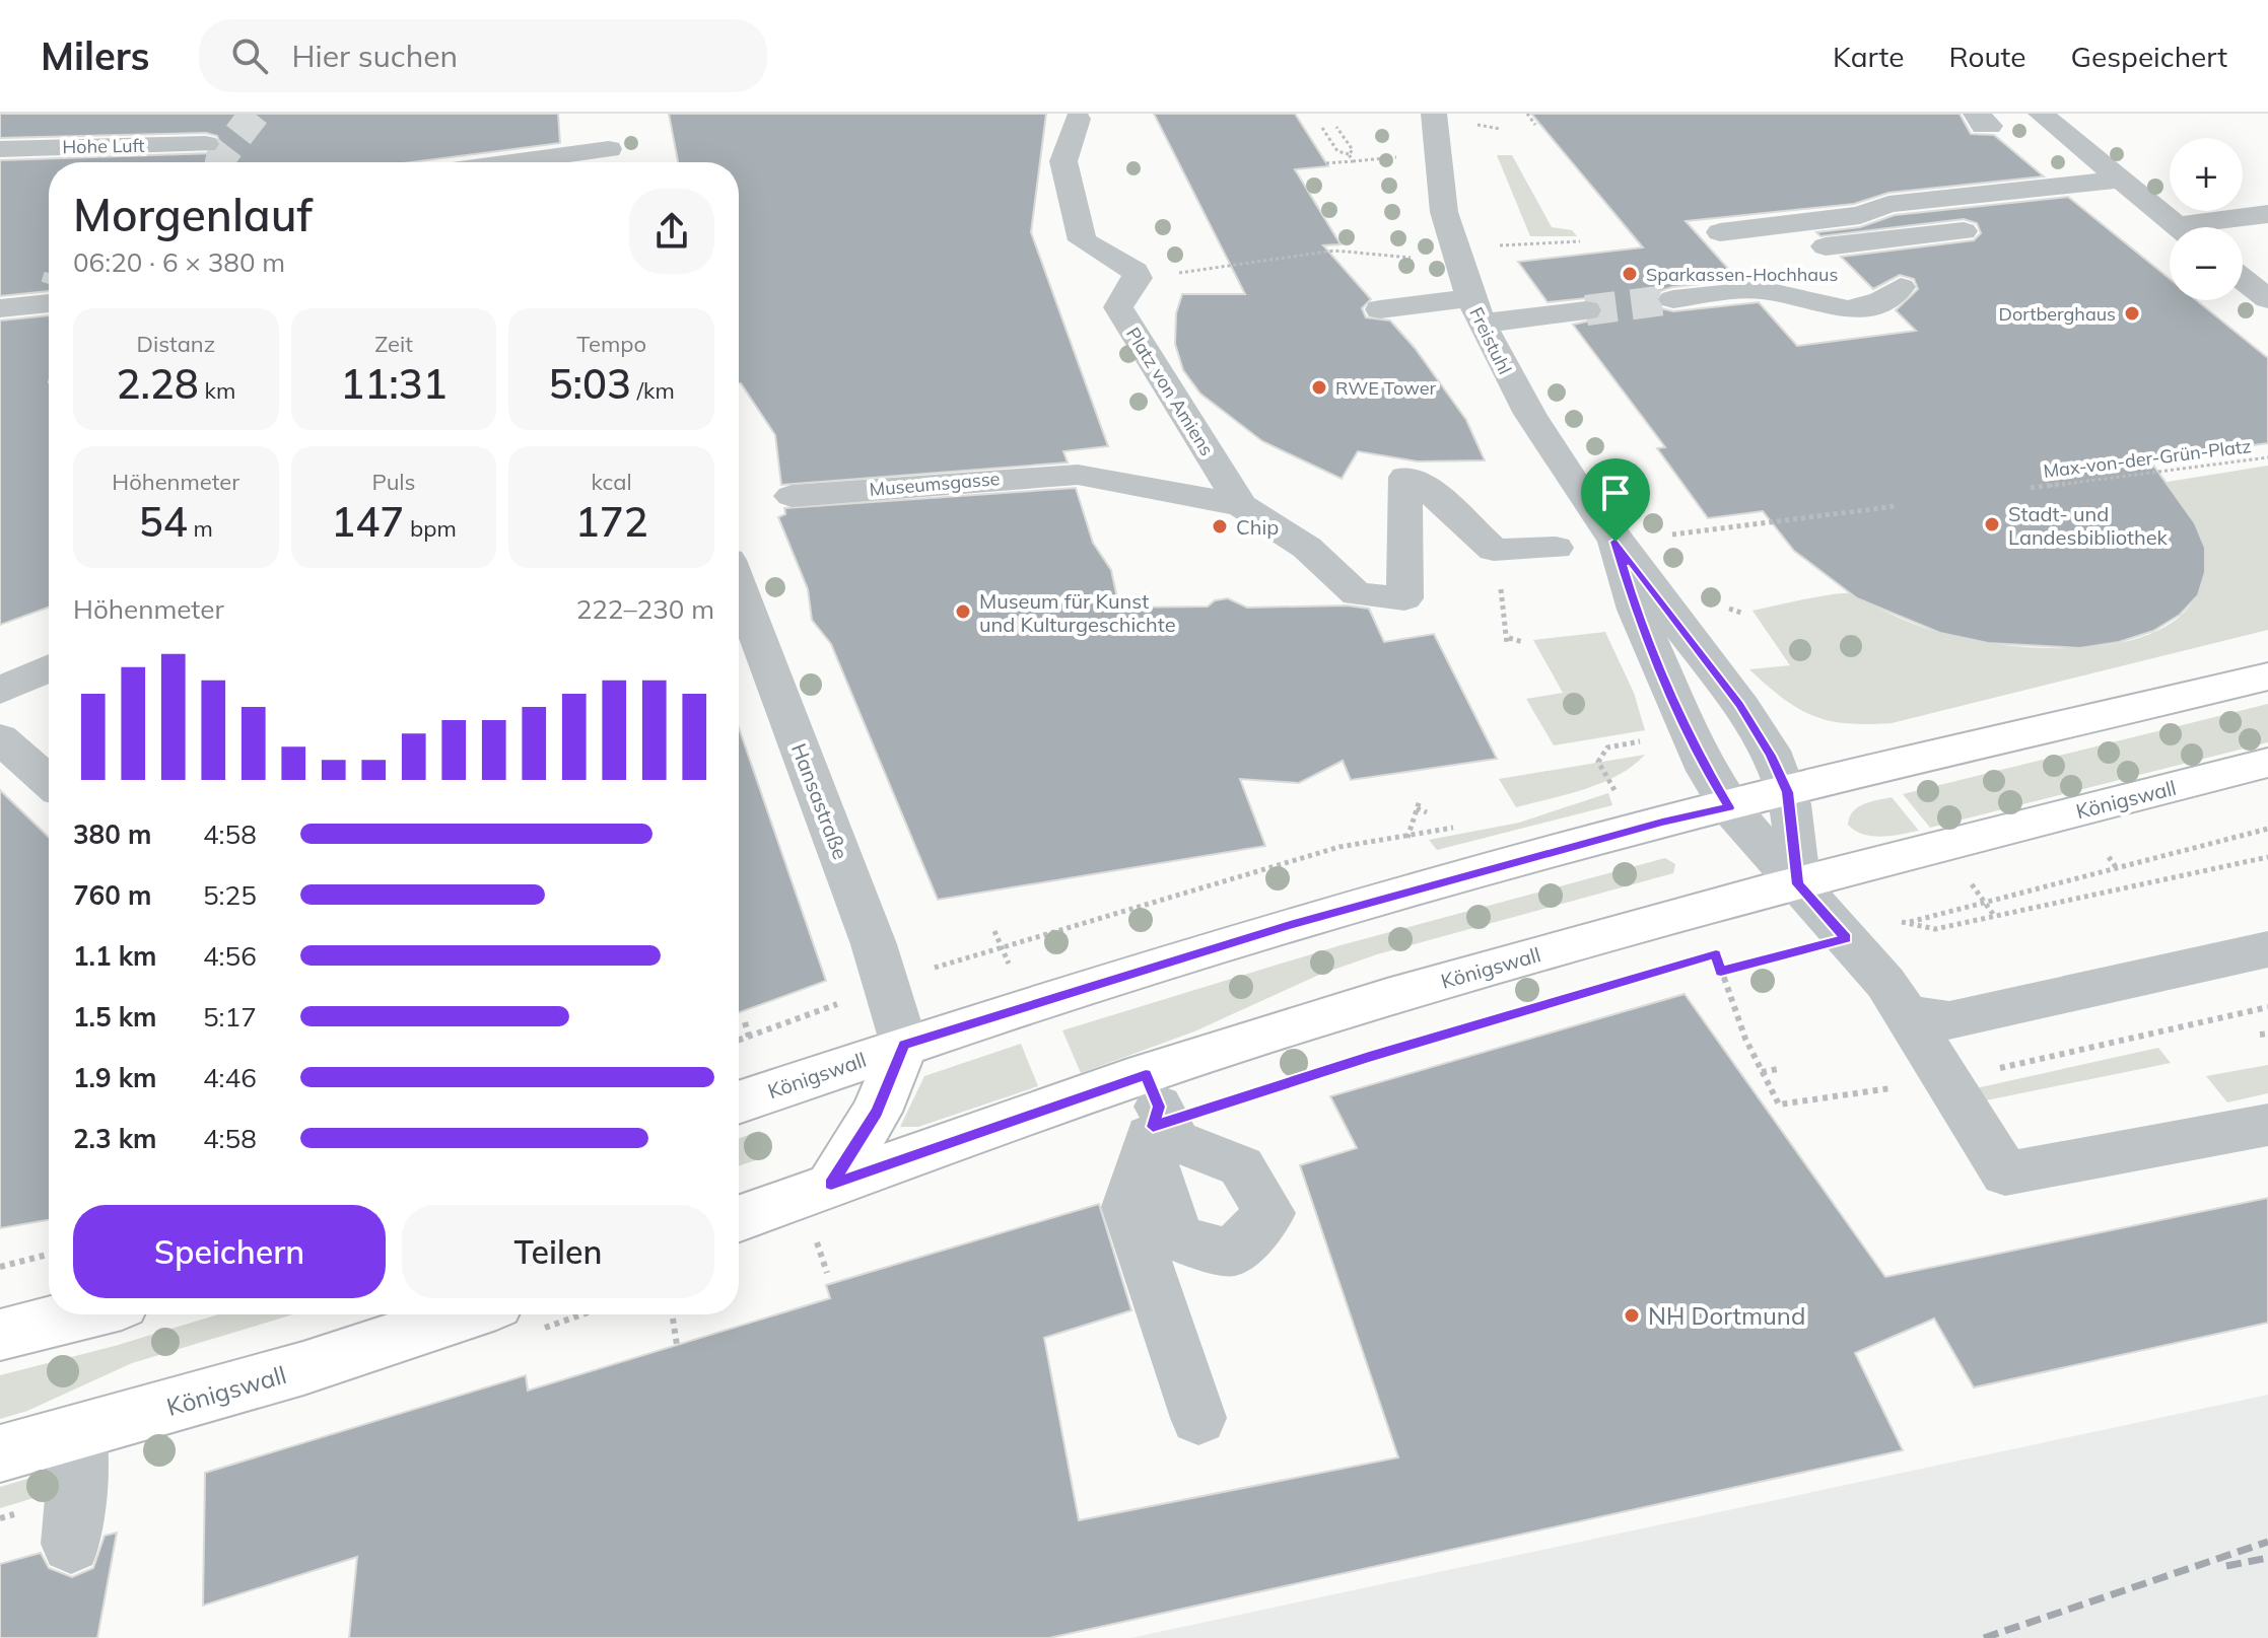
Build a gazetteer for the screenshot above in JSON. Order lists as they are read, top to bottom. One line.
{"streets":{"main road":["Königswall"],"street":["Hohe Luft","Freistuhl","Platz von Amiens","Museumsgasse","Hansastraße"],"path":["Max-von-der-Grün-Platz"]},"crossings":[["Freistuhl","Königswall"],["Platz von Amiens","Museumsgasse"],["Königswall","Hansastraße"]],"places":["Sparkassen-Hochhaus","Dortberghaus","RWE Tower","Stadt- und Landesbibliothek","Chip","Museum für Kunst und Kulturgeschichte","NH Dortmund"],"page":{"header":"Milers","search":"Hier suchen","nav":["Karte","Route","Gespeichert"],"map_buttons":["+","−"],"heading":["Morgenlauf","06:20 · 6 × 380 m"],"stats":[["Distanz","2.28 km"],["Zeit","11:31"],["Tempo","5:03 /km"],["Höhenmeter","54 m"],["Puls","147 bpm"],["kcal","172"]],"chart":["Höhenmeter","222–230 m"],"list":[{"name":"380 m","note":"4:58"},{"name":"760 m","note":"5:25"},{"name":"1.1 km","note":"4:56"},{"name":"1.5 km","note":"5:17"},{"name":"1.9 km","note":"4:46"},{"name":"2.3 km","note":"4:58"}],"buttons":["Speichern","Teilen"]}}
